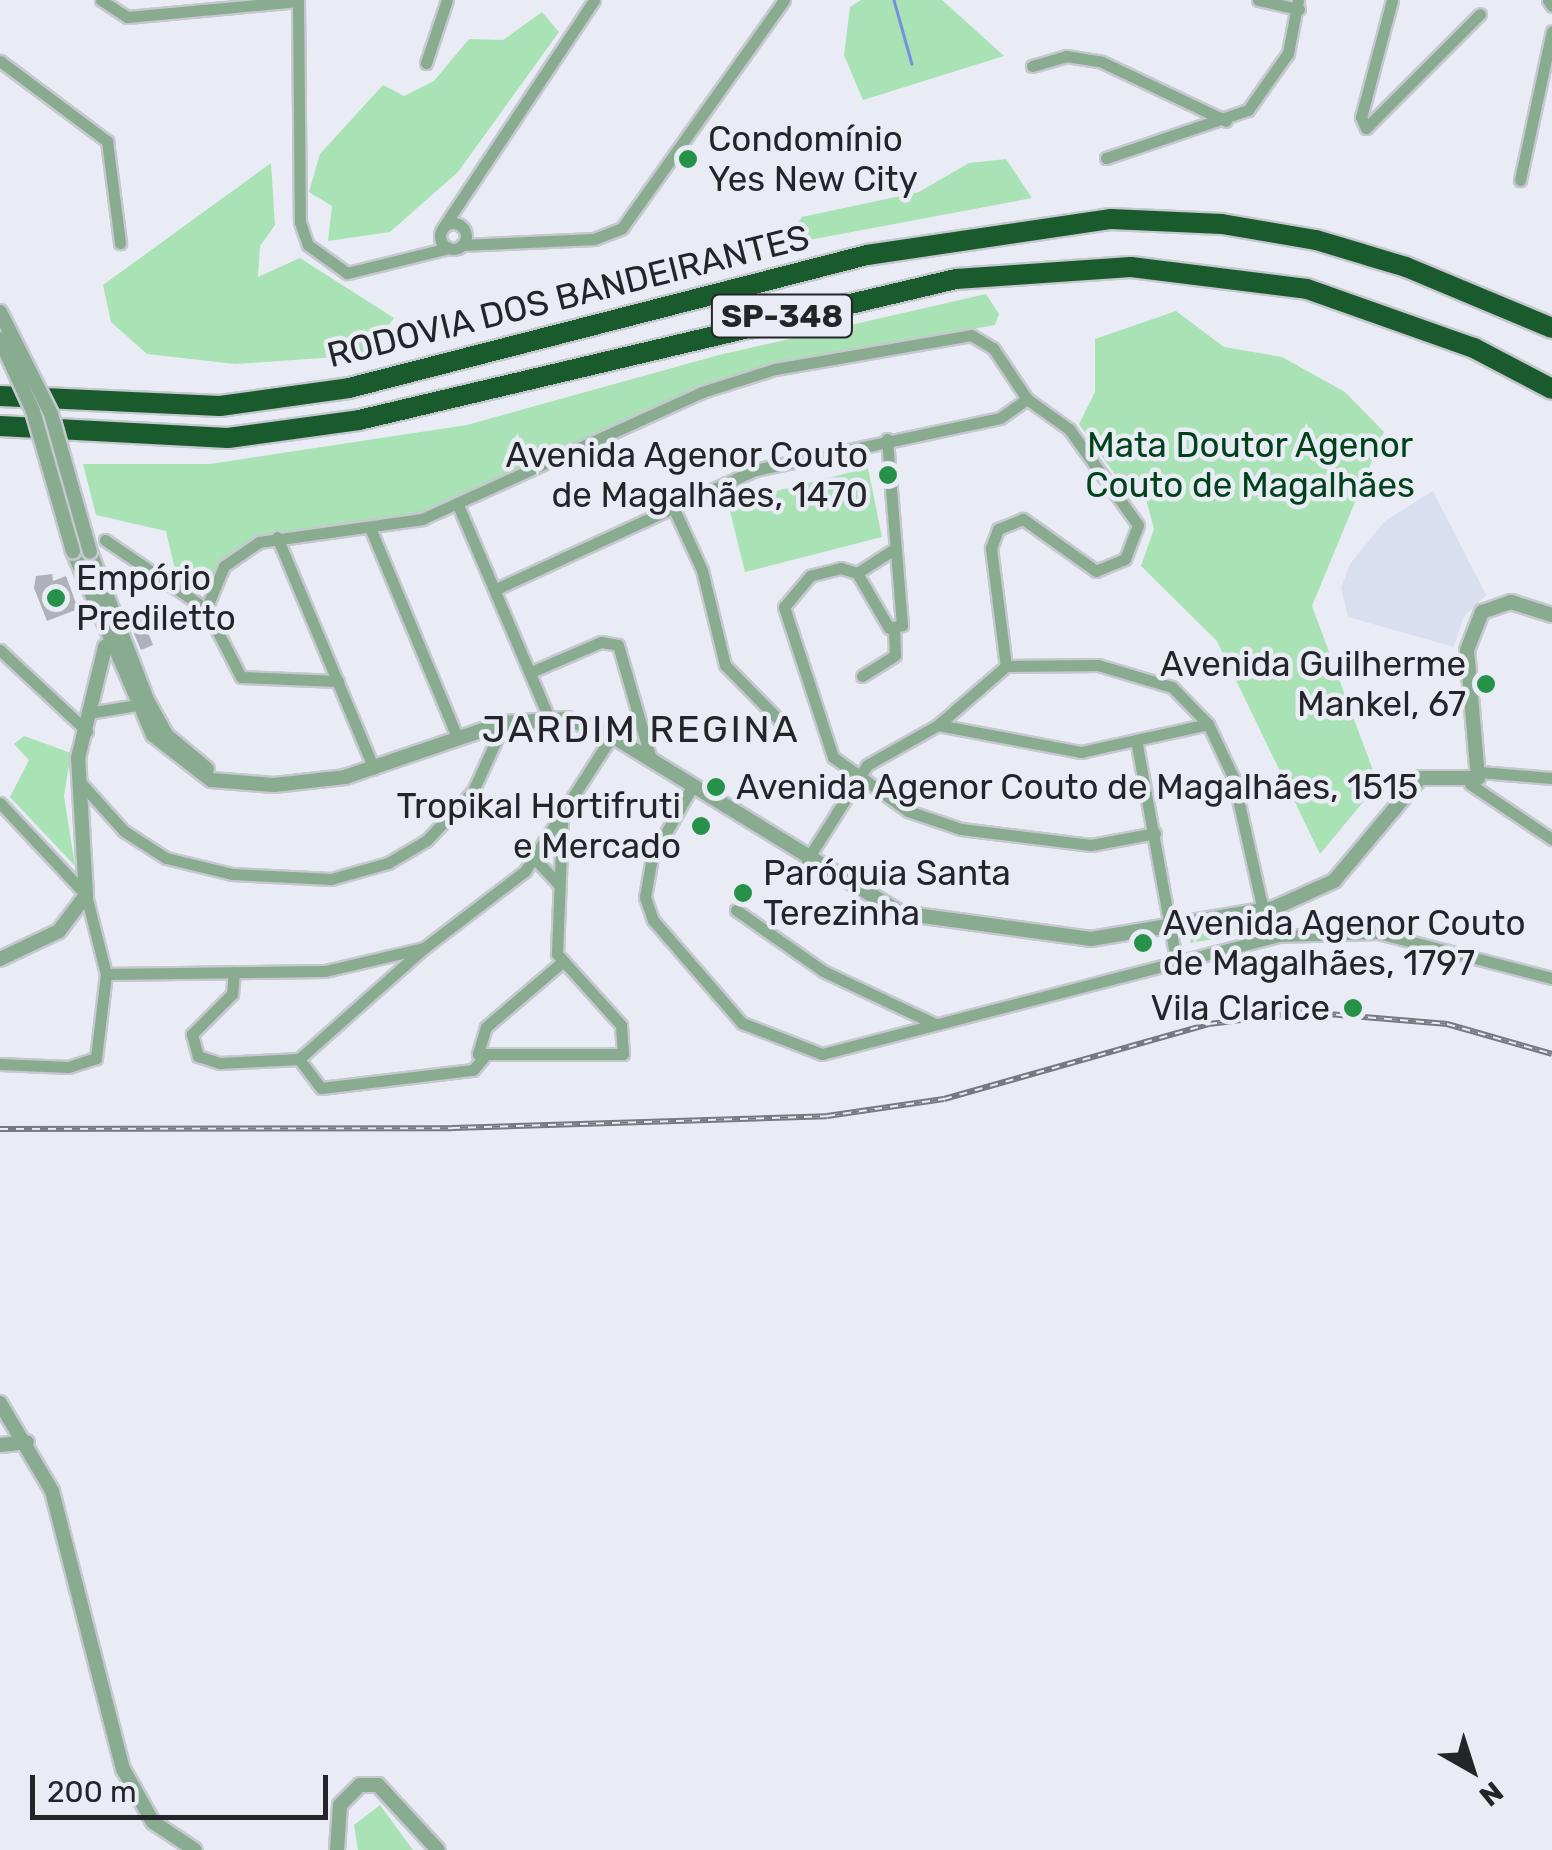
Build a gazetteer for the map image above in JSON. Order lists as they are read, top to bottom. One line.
{"streets":{"highway":["RODOVIA DOS BANDEIRANTES","SP-348"]},"districts":["JARDIM REGINA"],"parks":["Mata Doutor Agenor Couto de Magalhães"],"places":["Condomínio Yes New City","Avenida Agenor Couto de Magalhães, 1470","Empório Prediletto","Avenida Guilherme Mankel, 67","Avenida Agenor Couto de Magalhães, 1515","Tropikal Hortifruti e Mercado","Paróquia Santa Terezinha","Avenida Agenor Couto de Magalhães, 1797","Vila Clarice"],"scale_bar":"200 m","north":"bottom right"}
